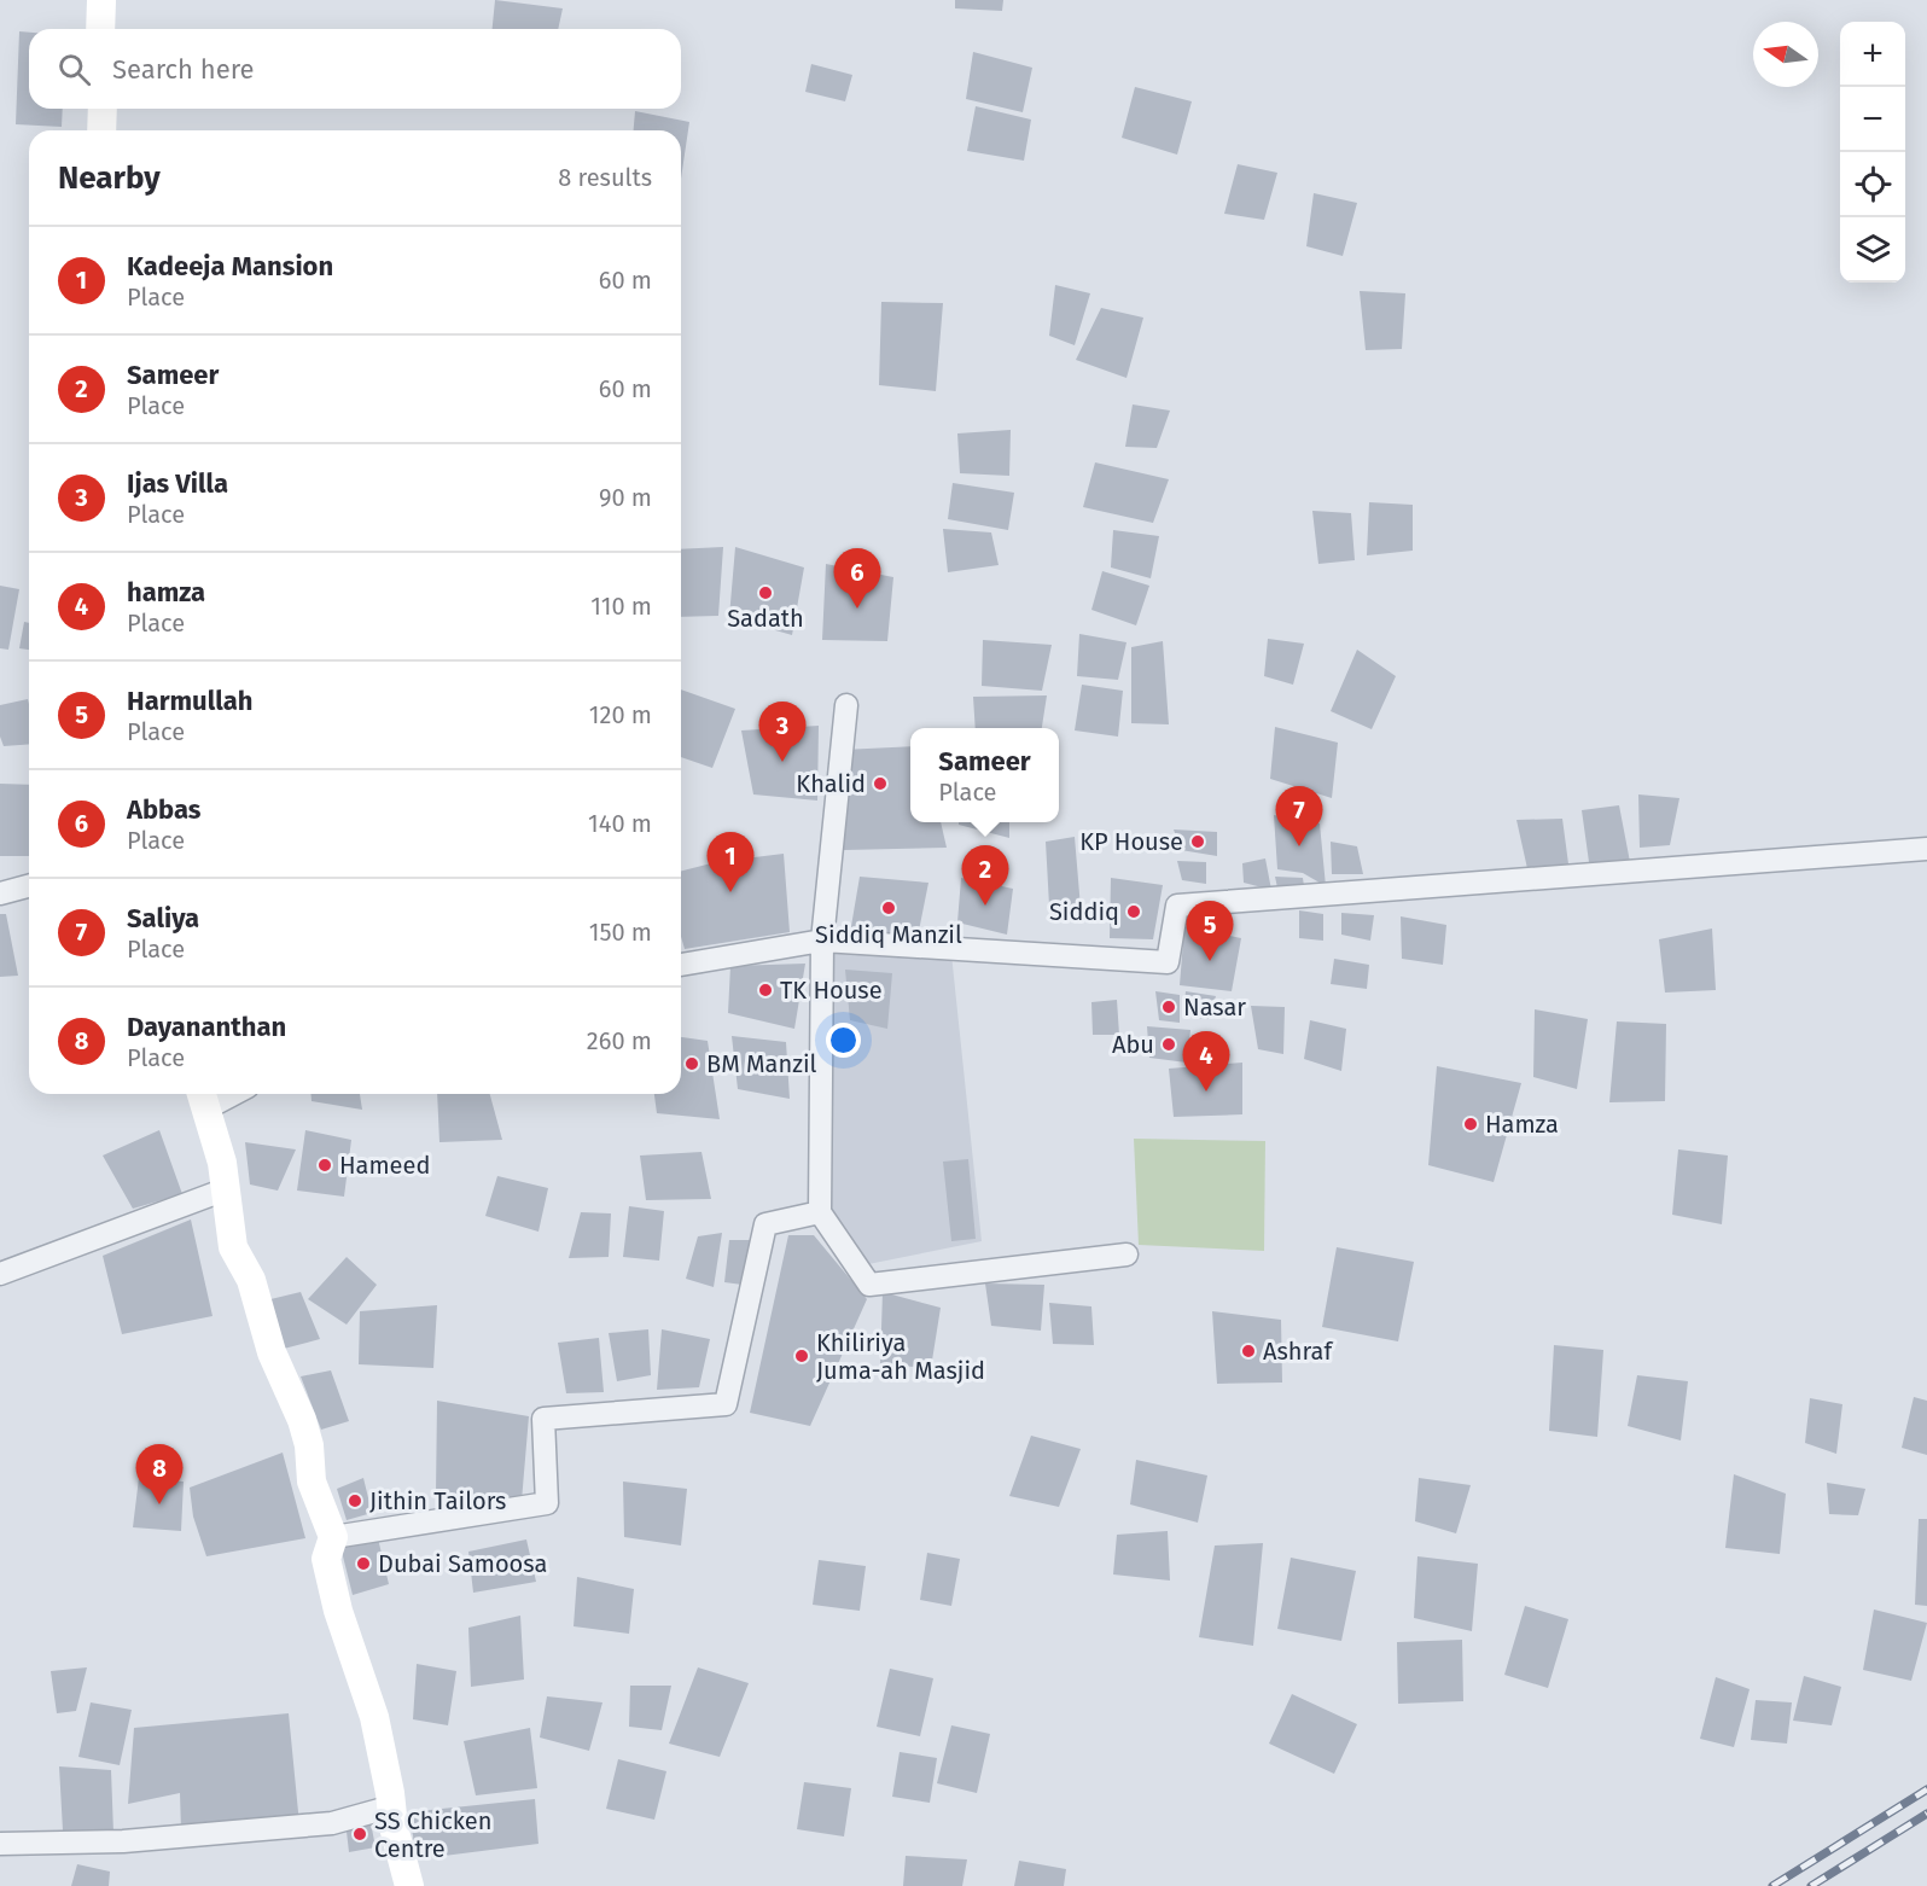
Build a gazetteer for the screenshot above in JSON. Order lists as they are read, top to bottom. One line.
{"places":["Sadath","Khalid","KP House","Siddiq Manzil","Siddiq","TK House","Nasar","Abu","BM Manzil","Hamza","Hameed","Ashraf","Khiliriya Juma-ah Masjid","Jithin Tailors","Dubai Samoosa","SS Chicken Centre"],"north":"left","page":{"map_buttons":["+","−"],"search":"Search here","heading":["Nearby","8 results"],"list":[{"mark":"1","name":"Kadeeja Mansion","note":"Place","value":"60 m"},{"mark":"2","name":"Sameer","note":"Place","value":"60 m"},{"mark":"3","name":"Ijas Villa","note":"Place","value":"90 m"},{"mark":"4","name":"hamza","note":"Place","value":"110 m"},{"mark":"5","name":"Harmullah","note":"Place","value":"120 m"},{"mark":"6","name":"Abbas","note":"Place","value":"140 m"},{"mark":"7","name":"Saliya","note":"Place","value":"150 m"},{"mark":"8","name":"Dayananthan","note":"Place","value":"260 m"}],"pins":["6","3","7","1","2","5","4","8"],"popup":["Sameer","Place"]}}
